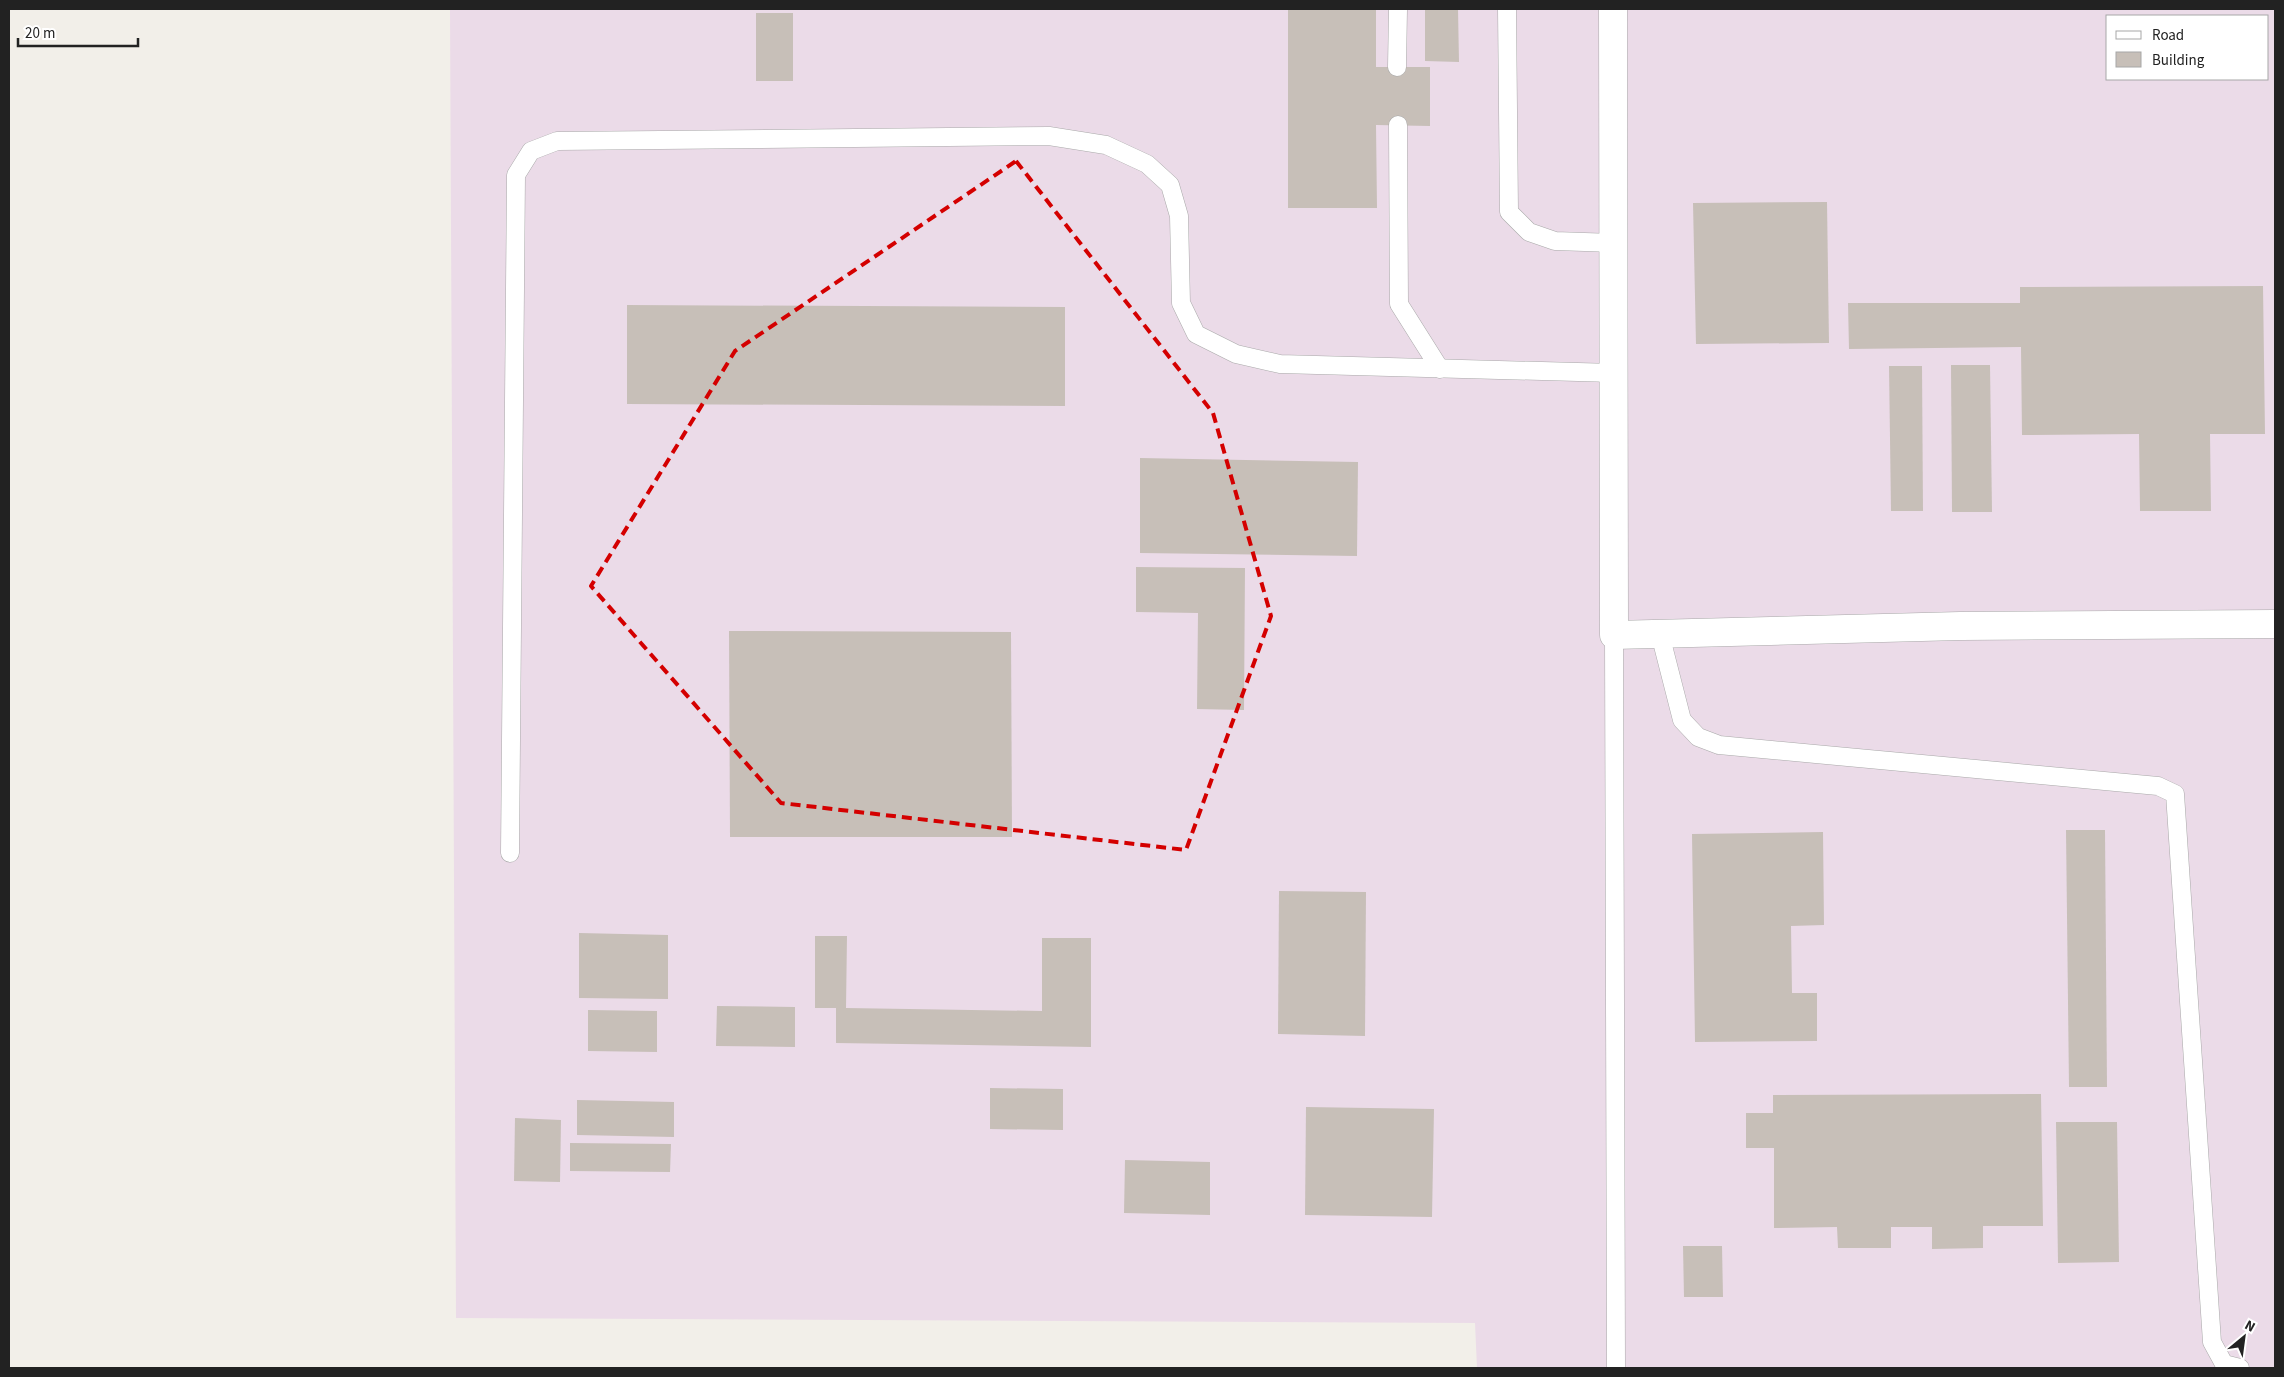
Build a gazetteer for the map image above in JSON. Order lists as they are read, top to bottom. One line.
{"legend":["Road","Building"],"scale_bar":"20 m","north":"top right"}
